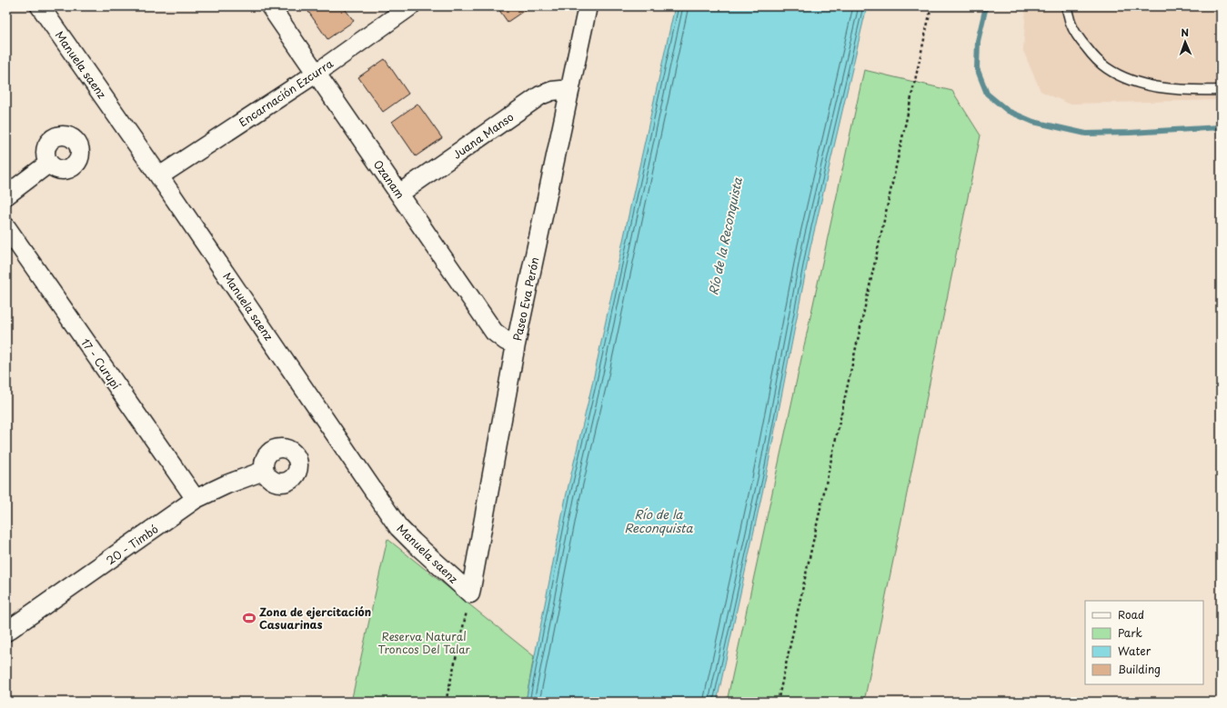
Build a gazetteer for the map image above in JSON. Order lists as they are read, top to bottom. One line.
{"streets":{"street":["Manuela saenz","Encarnación Ezcurra","Juana Manso","Ozanam","Paseo Eva Perón","17 - Curupí","20 - Timbó"]},"crossings":[["Manuela saenz","Encarnación Ezcurra"],["Manuela saenz","Paseo Eva Perón"],["Encarnación Ezcurra","Ozanam"],["Juana Manso","Ozanam"],["Juana Manso","Paseo Eva Perón"],["Ozanam","Paseo Eva Perón"],["17 - Curupí","20 - Timbó"]],"water":["Río de la Reconquista"],"parks":["Reserva Natural Troncos Del Talar"],"places":{"sports":["Zona de ejercitación Casuarinas"]},"legend":["Road","Park","Water","Building"],"north":"top"}
